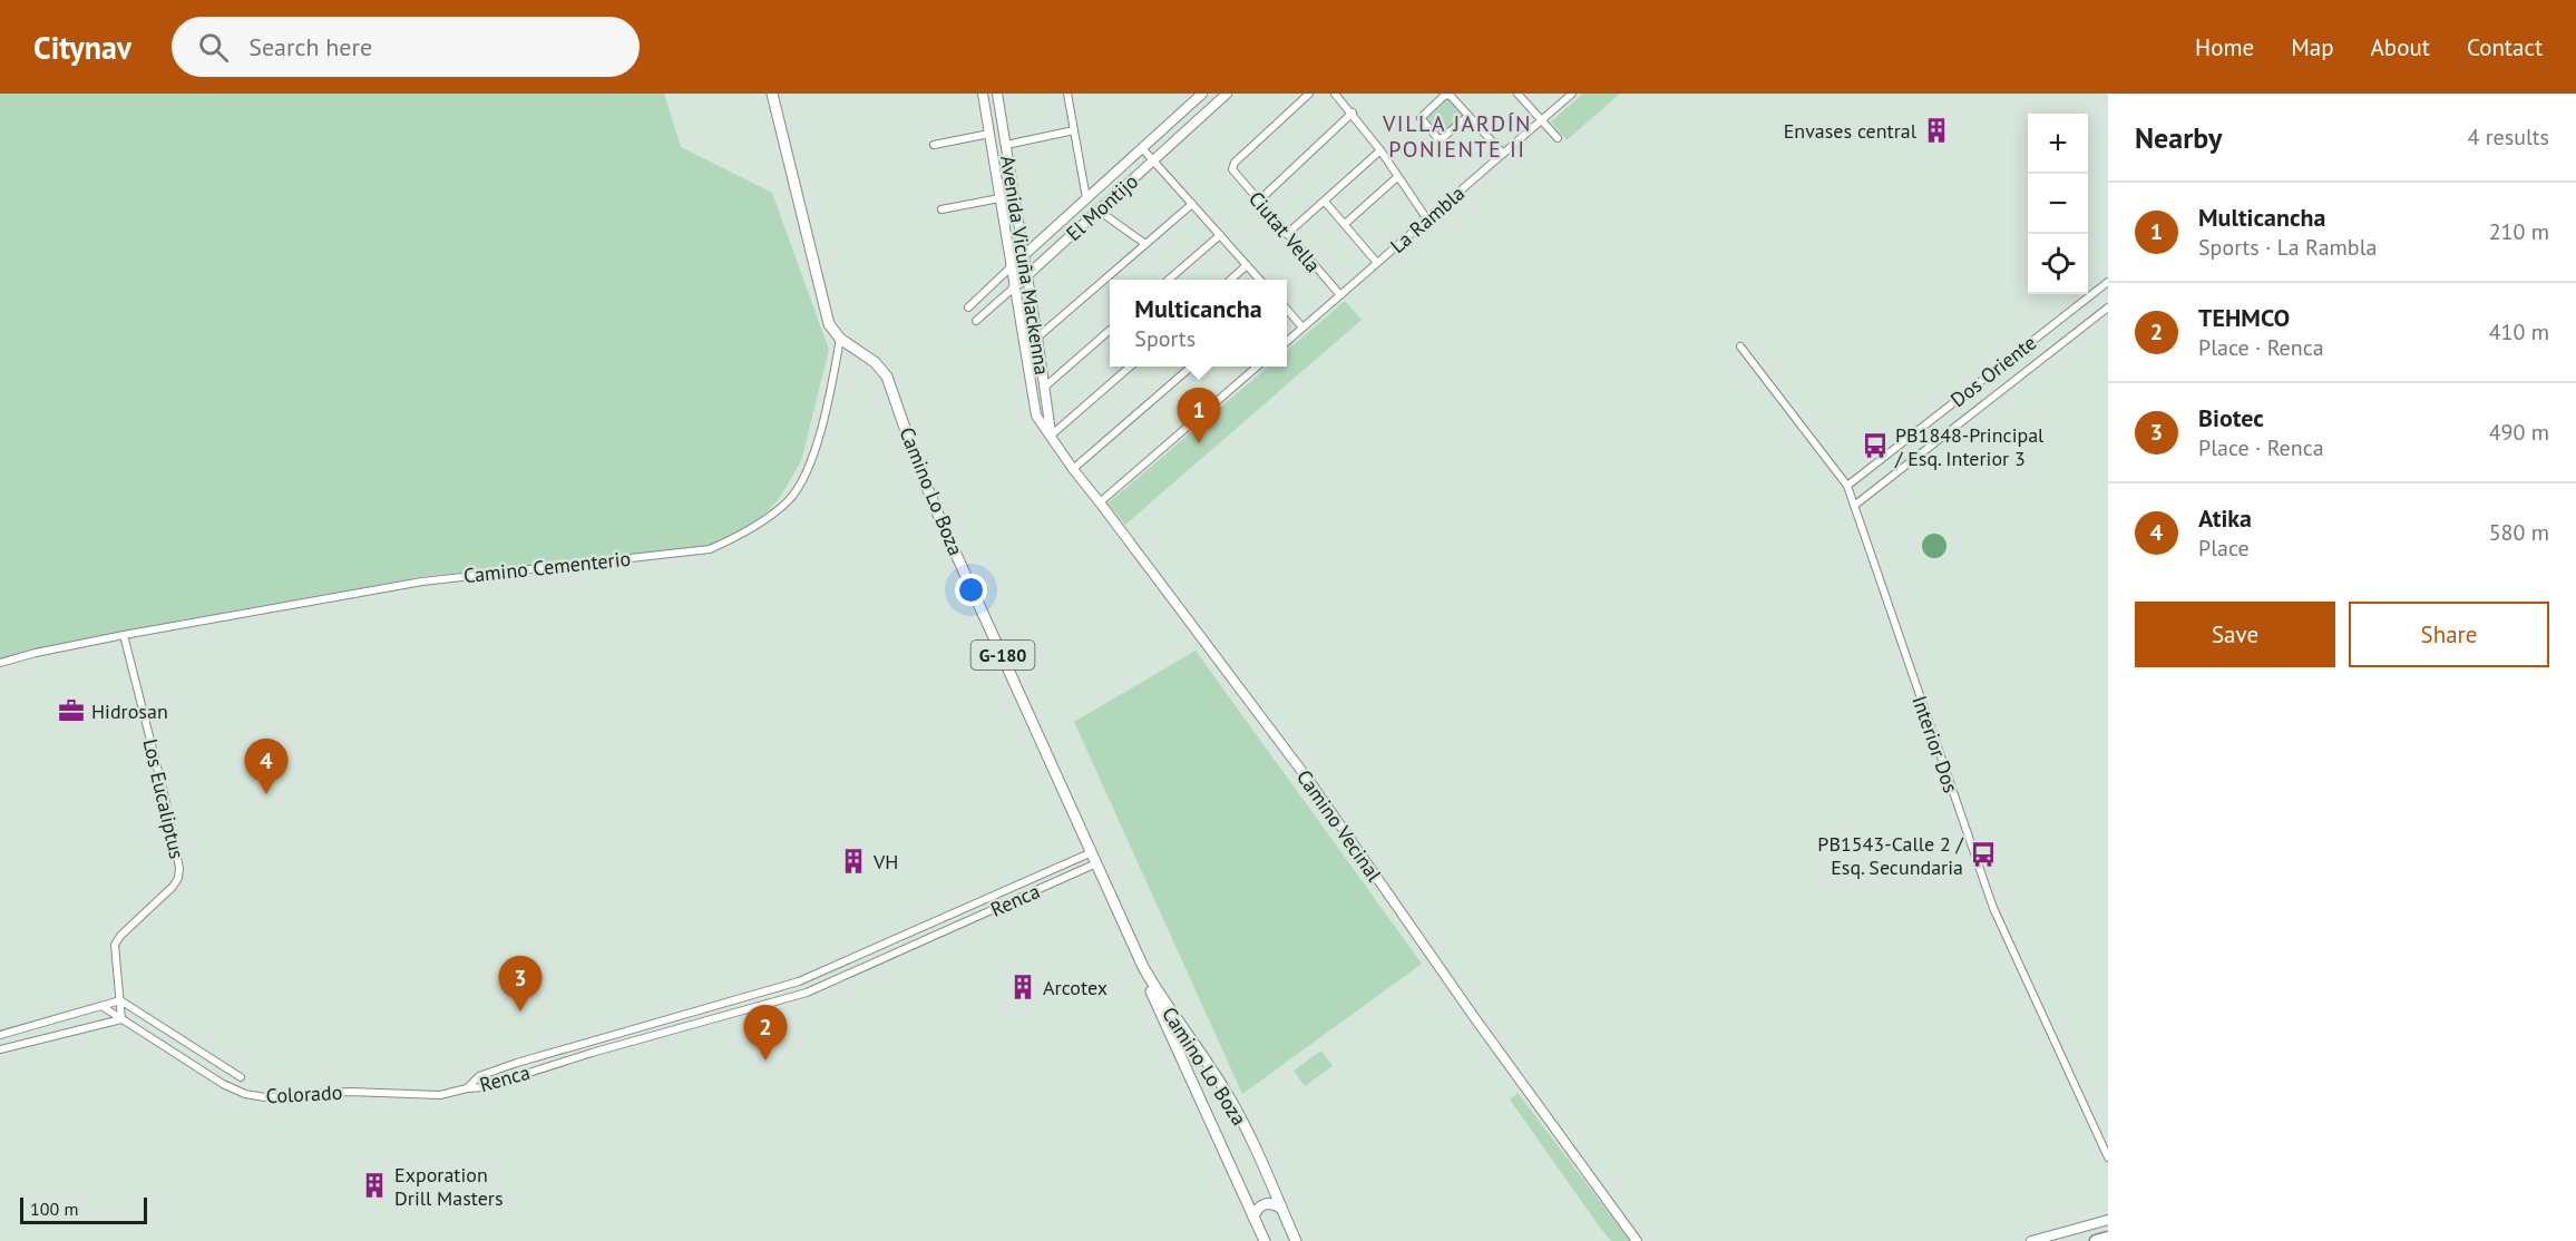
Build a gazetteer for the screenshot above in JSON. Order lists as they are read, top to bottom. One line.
{"streets":{"main road":["Camino Lo Boza","G-180"],"street":["El Montijo","La Rambla","Ciutat Vella","Avenida Vicuña Mackenna","Dos Oriente","Camino Cementerio","Interior Dos","Los Eucaliptus","Camino Vecinal","Renca","Colorado"]},"crossings":[["El Montijo","Avenida Vicuña Mackenna"],["La Rambla","Ciutat Vella"],["Avenida Vicuña Mackenna","Camino Vecinal"],["Dos Oriente","Interior Dos"],["Camino Lo Boza","Camino Cementerio"],["Camino Lo Boza","Renca"],["Camino Cementerio","Los Eucaliptus"],["Los Eucaliptus","Colorado"],["Renca","Colorado"]],"districts":["VILLA JARDÍN PONIENTE II"],"places":{"building":["Envases central","VH","Arcotex","Exporation Drill Masters"],"bus stop":["PB1848-Principal / Esq. Interior 3","PB1543-Calle 2 / Esq. Secundaria"],"office":["Hidrosan"]},"scale_bar":"100 m","page":{"header":"Citynav","search":"Search here","nav":["Home","Map","About","Contact"],"heading":["Nearby","4 results"],"map_buttons":["+","−"],"list":[{"mark":"1","name":"Multicancha","note":"Sports · La Rambla","value":"210 m"},{"mark":"2","name":"TEHMCO","note":"Place · Renca","value":"410 m"},{"mark":"3","name":"Biotec","note":"Place · Renca","value":"490 m"},{"mark":"4","name":"Atika","note":"Place","value":"580 m"}],"popup":["Multicancha","Sports"],"pins":["1","4","3","2"],"buttons":["Save","Share"],"scale":"100 m"}}
